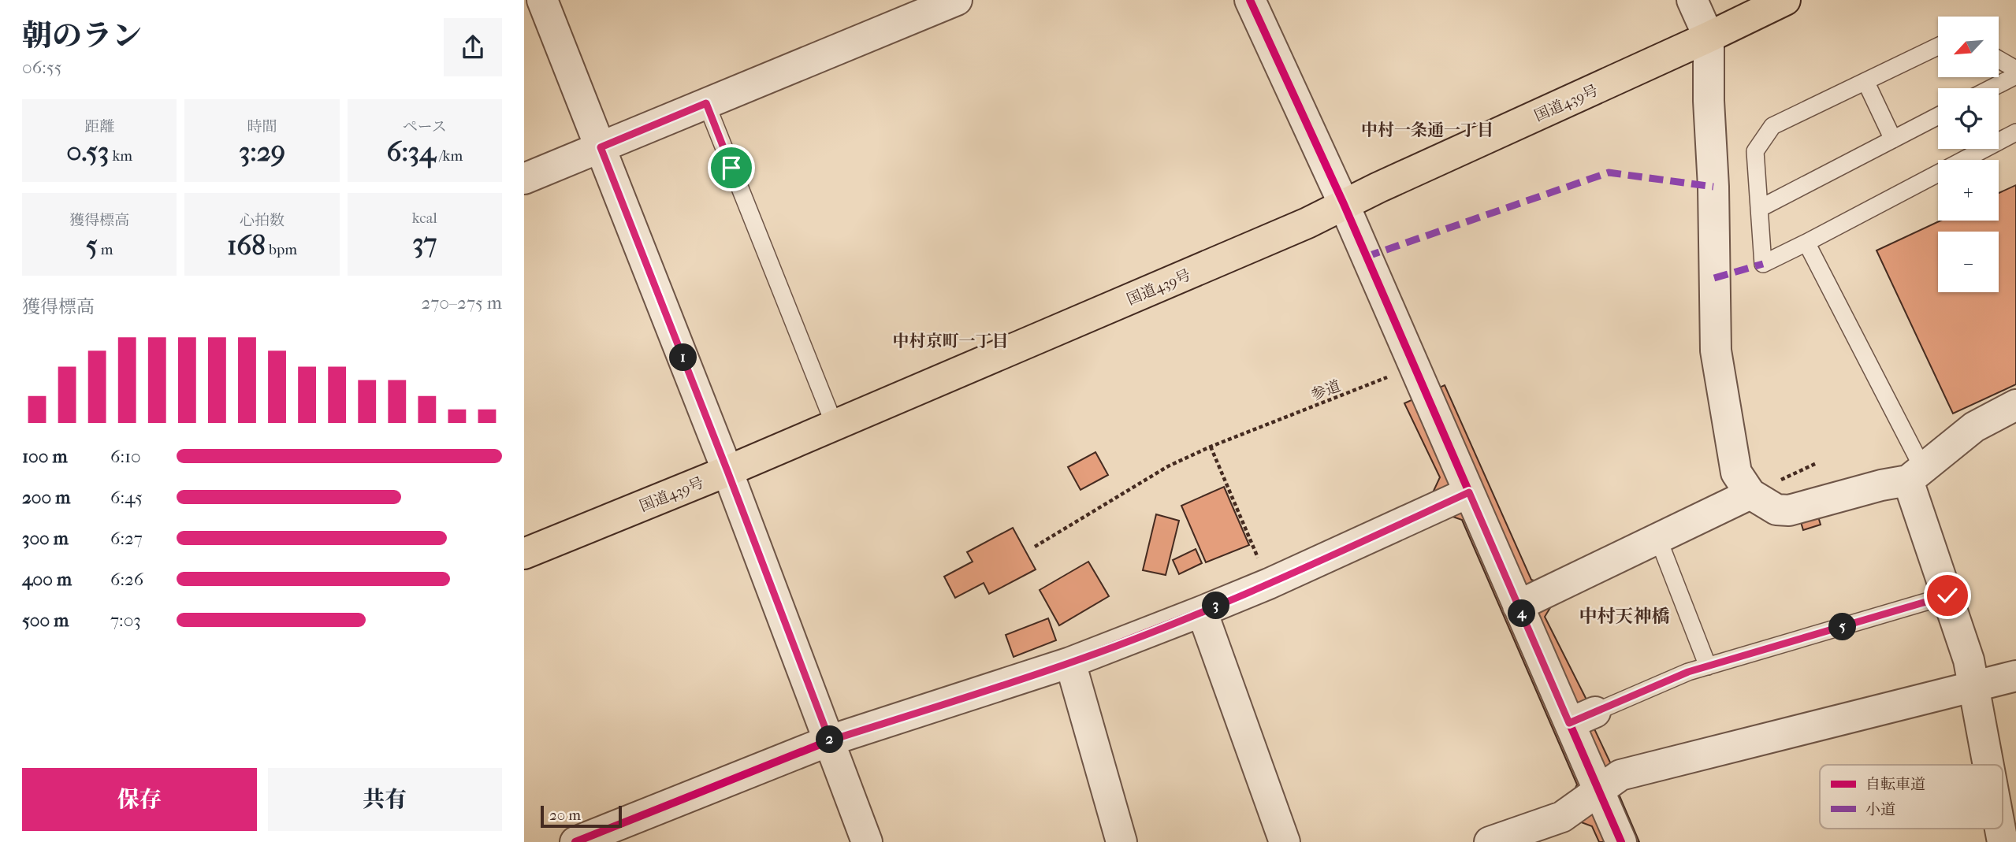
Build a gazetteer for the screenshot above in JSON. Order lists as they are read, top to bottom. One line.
{"streets":{"highway":["国道439号"],"path":["参道"]},"districts":["中村一条通一丁目","中村京町一丁目","中村天神橋"],"legend":["自転車道","小道"],"scale_bar":"20 m","north":"bottom left","page":{"heading":["朝のラン","06:55"],"map_buttons":["+","−"],"stats":[["距離","0.53 km"],["時間","3:29"],["ペース","6:34 /km"],["獲得標高","5 m"],["心拍数","168 bpm"],["kcal","37"]],"chart":["獲得標高","270–275 m"],"pins":["1","3","4","5","2"],"list":[{"name":"100 m","note":"6:10"},{"name":"200 m","note":"6:45"},{"name":"300 m","note":"6:27"},{"name":"400 m","note":"6:26"},{"name":"500 m","note":"7:03"}],"buttons":["保存","共有"],"scale":"20 m"}}
